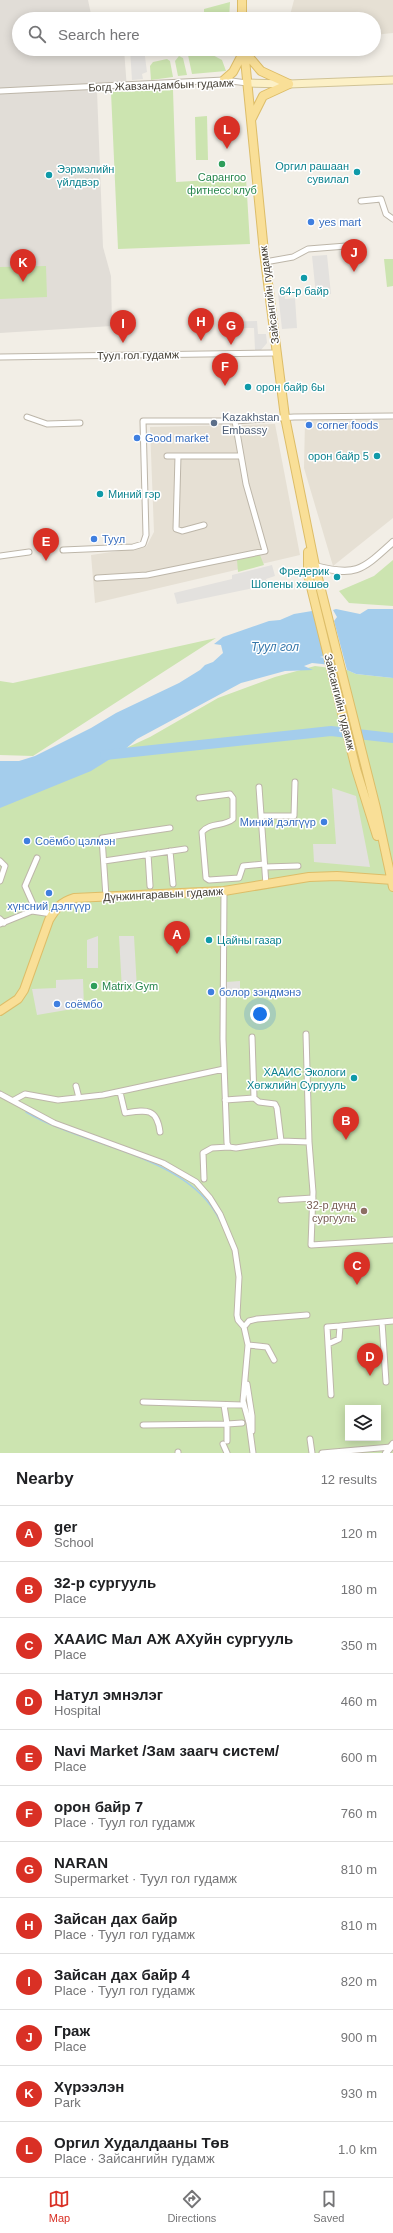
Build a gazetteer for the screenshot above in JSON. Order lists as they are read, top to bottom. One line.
{"streets":{"main road":["Богд Жавзандамбын гудамж","Зайсангийн гудамж","Дүнжингаравын гудамж"],"street":["Туул гол гудамж"]},"crossings":[["Богд Жавзандамбын гудамж","Зайсангийн гудамж"],["Зайсангийн гудамж","Туул гол гудамж"],["Зайсангийн гудамж","Дүнжингаравын гудамж"]],"water":["Туул гол"],"places":["Сарангоо фитнесс клуб","Оргил рашаан сувилал","Ээрмэлийн үйлдвэр","yes mart","64-р байр","орон байр 6ы","Kazakhstan Embassy","corner foods","Good market","орон байр 5","Миний гэр","Туул","Фредерик Шопены хөшөө","Миний дэлгүүр","Соёмбо цэлмэн","хүнсний дэлгүүр","Цайны газар","Matrix Gym","болор зэндмэнэ","соёмбо","ХААИС Экологи Хөгжлийн Сургууль","32-р дунд сургууль"],"page":{"search":"Search here","pins":["L","J","K","H","I","G","F","E","A","B","C","D"],"heading":["Nearby","12 results"],"list":[{"mark":"A","name":"ger","note":"School","value":"120 m"},{"mark":"B","name":"32-р сургууль","note":"Place","value":"180 m"},{"mark":"C","name":"ХААИС Мал АЖ АХуйн сургууль","note":"Place","value":"350 m"},{"mark":"D","name":"Натул эмнэлэг","note":"Hospital","value":"460 m"},{"mark":"E","name":"Navi Market /Зам заагч систем/","note":"Place","value":"600 m"},{"mark":"F","name":"орон байр 7","note":"Place · Туул гол гудамж","value":"760 m"},{"mark":"G","name":"NARAN","note":"Supermarket · Туул гол гудамж","value":"810 m"},{"mark":"H","name":"Зайсан дах байр","note":"Place · Туул гол гудамж","value":"810 m"},{"mark":"I","name":"Зайсан дах байр 4","note":"Place · Туул гол гудамж","value":"820 m"},{"mark":"J","name":"Граж","note":"Place","value":"900 m"},{"mark":"K","name":"Хүрээлэн","note":"Park","value":"930 m"},{"mark":"L","name":"Оргил Худалдааны Төв","note":"Place · Зайсангийн гудамж","value":"1.0 km"}],"nav":["Map","Directions","Saved"]}}
